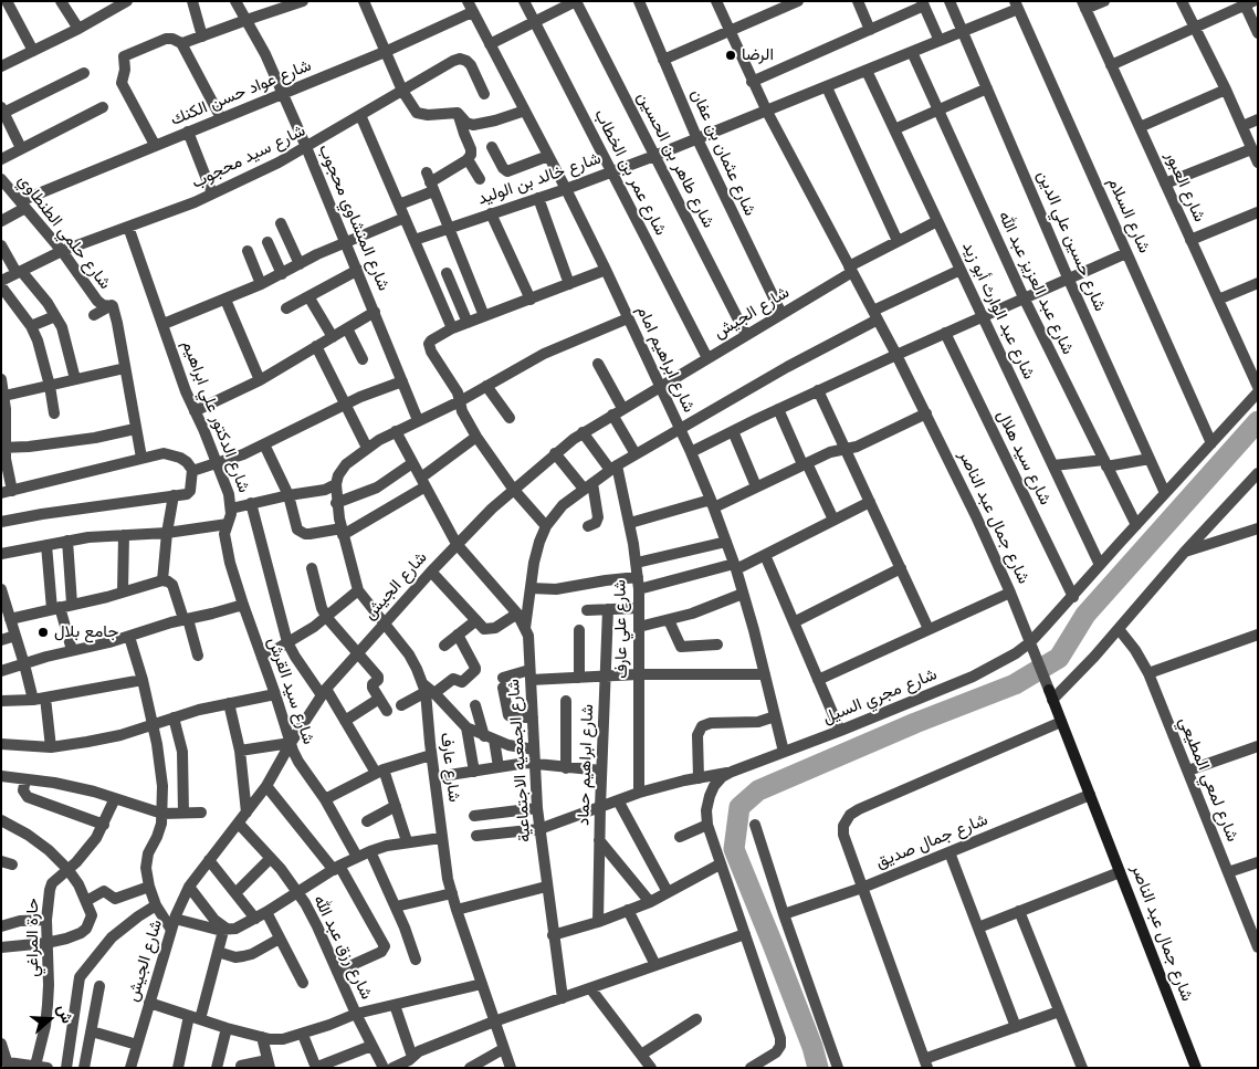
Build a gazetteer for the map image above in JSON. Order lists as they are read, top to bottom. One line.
{"streets":{"street":["شارع عواد حسن الكنك","شارع عثمان بن عفان","شارع سيد محجوب","شارع طاهر بن الحسين","شارع عمر بن الخطاب","شارع خالد بن الوليد","شارع العبور","شارع السلام","شارع المنشاوي محجوب","شارع حلمي الطنطاوي","شارع حسين علي الدين","شارع عبد العزيز عبد الله","شارع عبد الوارث أبو زيد","شارع الجيش","شارع ابراهيم امام","شارع الدكتور علي ابراهيم","شارع سيد هلال","شارع جمال عبد الناصر","شارع علي عارف","شارع سيد القرش","شارع مجري السيل","شارع الجمعيه الاجتماعية","شارع ابراهيم حماد","شارع عارف","شارع لمعي المطيعي","شارع جمال صديق","حارة المراغي","شارع رزق عبد الله"]},"crossings":[["شارع عواد حسن الكنك","شارع المنشاوي محجوب"],["شارع عواد حسن الكنك","شارع حلمي الطنطاوي"],["شارع عواد حسن الكنك","شارع ابراهيم امام"],["شارع عثمان بن عفان","شارع خالد بن الوليد"],["شارع عثمان بن عفان","شارع الجيش"],["شارع سيد محجوب","شارع المنشاوي محجوب"],["شارع سيد محجوب","شارع حلمي الطنطاوي"],["شارع سيد محجوب","شارع الدكتور علي ابراهيم"],["شارع طاهر بن الحسين","شارع خالد بن الوليد"],["شارع طاهر بن الحسين","شارع الجيش"],["شارع عمر بن الخطاب","شارع خالد بن الوليد"],["شارع عمر بن الخطاب","شارع الجيش"],["شارع خالد بن الوليد","شارع السلام"],["شارع خالد بن الوليد","شارع حسين علي الدين"],["شارع خالد بن الوليد","شارع عبد العزيز عبد الله"],["شارع خالد بن الوليد","شارع عبد الوارث أبو زيد"],["شارع خالد بن الوليد","شارع ابراهيم امام"],["شارع خالد بن الوليد","شارع جمال عبد الناصر"],["شارع السلام","شارع مجري السيل"],["شارع حسين علي الدين","شارع مجري السيل"],["شارع عبد العزيز عبد الله","شارع مجري السيل"],["شارع عبد الوارث أبو زيد","شارع الجيش"],["شارع عبد الوارث أبو زيد","شارع مجري السيل"],["شارع الجيش","شارع ابراهيم امام"],["شارع الجيش","شارع جمال عبد الناصر"],["شارع الجيش","شارع علي عارف"],["شارع الجيش","شارع سيد القرش"],["شارع الجيش","شارع الجمعيه الاجتماعية"],["شارع الجيش","شارع عارف"],["شارع الجيش","شارع رزق عبد الله"],["شارع ابراهيم امام","شارع مجري السيل"],["شارع الدكتور علي ابراهيم","شارع سيد القرش"],["شارع سيد هلال","شارع مجري السيل"],["شارع جمال عبد الناصر","شارع مجري السيل"],["شارع جمال عبد الناصر","شارع جمال صديق"]],"places":["الرضا","جامع بلال"],"north":"right"}
